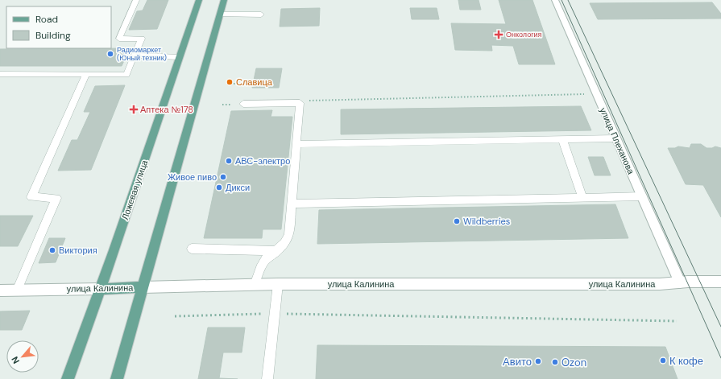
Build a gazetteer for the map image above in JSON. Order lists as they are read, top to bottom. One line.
{"streets":{"main road":["Ложевая улица","улица Калинина"],"street":["улица Плеханова"]},"crossings":[["улица Плеханова","улица Калинина"],["Ложевая улица","улица Калинина"]],"places":{"health":["Онкология","Аптека №178"],"other":["Радиомаркет (Юный техник)","Славица","АВС-электро","Живое пиво","Дикси","Wildberries","Виктория","К кофе","Авито","Ozon"]},"legend":["Road","Building"],"north":"bottom left"}
